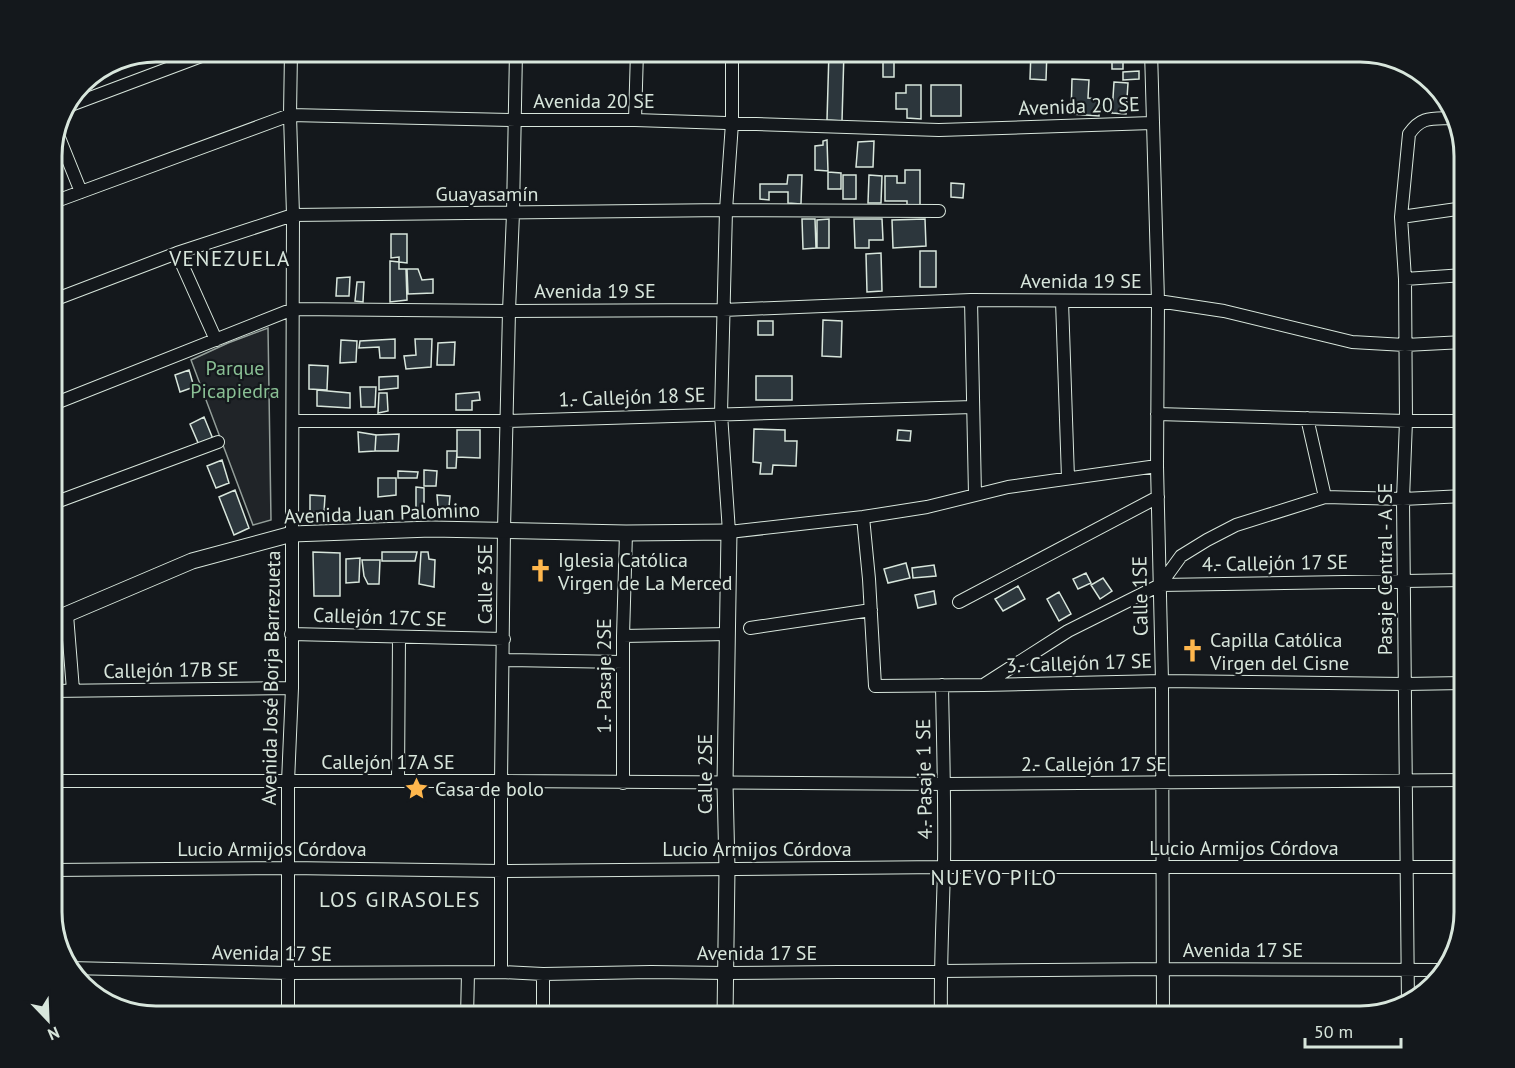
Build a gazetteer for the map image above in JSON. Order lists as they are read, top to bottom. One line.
{"streets":{"street":["Avenida 20 SE","Guayasamín","Avenida 19 SE","1.- Callejón 18 SE","Avenida Juan Palomino","4.- Callejón 17 SE","Pasaje Central - A SE","Calle 3SE","Calle 1SE","Callejón 17C SE","3.- Callejón 17 SE","Callejón 17B SE","1.- Pasaje 2SE","Avenida José Borja Barrezueta","Callejón 17A SE","2.- Callejón 17 SE","Calle 2SE","4.- Pasaje 1 SE","Lucio Armijos Córdova","Avenida 17 SE"]},"crossings":[["Avenida 20 SE","Calle 3SE"],["Avenida 20 SE","Calle 1SE"],["Avenida 20 SE","Avenida José Borja Barrezueta"],["Guayasamín","Calle 3SE"],["Guayasamín","Avenida José Borja Barrezueta"],["Avenida 19 SE","Pasaje Central - A SE"],["Avenida 19 SE","Calle 3SE"],["Avenida 19 SE","Calle 1SE"],["Avenida 19 SE","Avenida José Borja Barrezueta"],["1.- Callejón 18 SE","Calle 3SE"],["1.- Callejón 18 SE","Avenida José Borja Barrezueta"],["Avenida Juan Palomino","Calle 3SE"],["Avenida Juan Palomino","1.- Pasaje 2SE"],["Avenida Juan Palomino","Avenida José Borja Barrezueta"],["Avenida Juan Palomino","Calle 2SE"],["4.- Callejón 17 SE","Pasaje Central - A SE"],["4.- Callejón 17 SE","Calle 1SE"],["Pasaje Central - A SE","3.- Callejón 17 SE"],["Pasaje Central - A SE","2.- Callejón 17 SE"],["Pasaje Central - A SE","Lucio Armijos Córdova"],["Pasaje Central - A SE","Avenida 17 SE"],["Calle 3SE","Callejón 17C SE"],["Calle 3SE","Callejón 17A SE"],["Calle 3SE","Lucio Armijos Córdova"],["Calle 3SE","Avenida 17 SE"],["Calle 1SE","3.- Callejón 17 SE"],["Calle 1SE","2.- Callejón 17 SE"],["Calle 1SE","Lucio Armijos Córdova"],["Calle 1SE","Avenida 17 SE"],["Callejón 17C SE","Avenida José Borja Barrezueta"],["3.- Callejón 17 SE","4.- Pasaje 1 SE"],["Callejón 17B SE","Avenida José Borja Barrezueta"],["1.- Pasaje 2SE","Callejón 17A SE"],["Avenida José Borja Barrezueta","Callejón 17A SE"],["Avenida José Borja Barrezueta","Lucio Armijos Córdova"],["Avenida José Borja Barrezueta","Avenida 17 SE"],["Callejón 17A SE","2.- Callejón 17 SE"],["Callejón 17A SE","Calle 2SE"],["2.- Callejón 17 SE","Calle 2SE"],["2.- Callejón 17 SE","4.- Pasaje 1 SE"],["Calle 2SE","Lucio Armijos Córdova"],["Calle 2SE","Avenida 17 SE"],["4.- Pasaje 1 SE","Lucio Armijos Córdova"],["4.- Pasaje 1 SE","Avenida 17 SE"]],"districts":["VENEZUELA","NUEVO PILO","LOS GIRASOLES"],"parks":["Parque Picapiedra"],"places":{"church":["Iglesia Católica Virgen de La Merced","Capilla Católica Virgen del Cisne"],"place":["Casa de bolo"]},"scale_bar":"50 m","north":"bottom right"}
